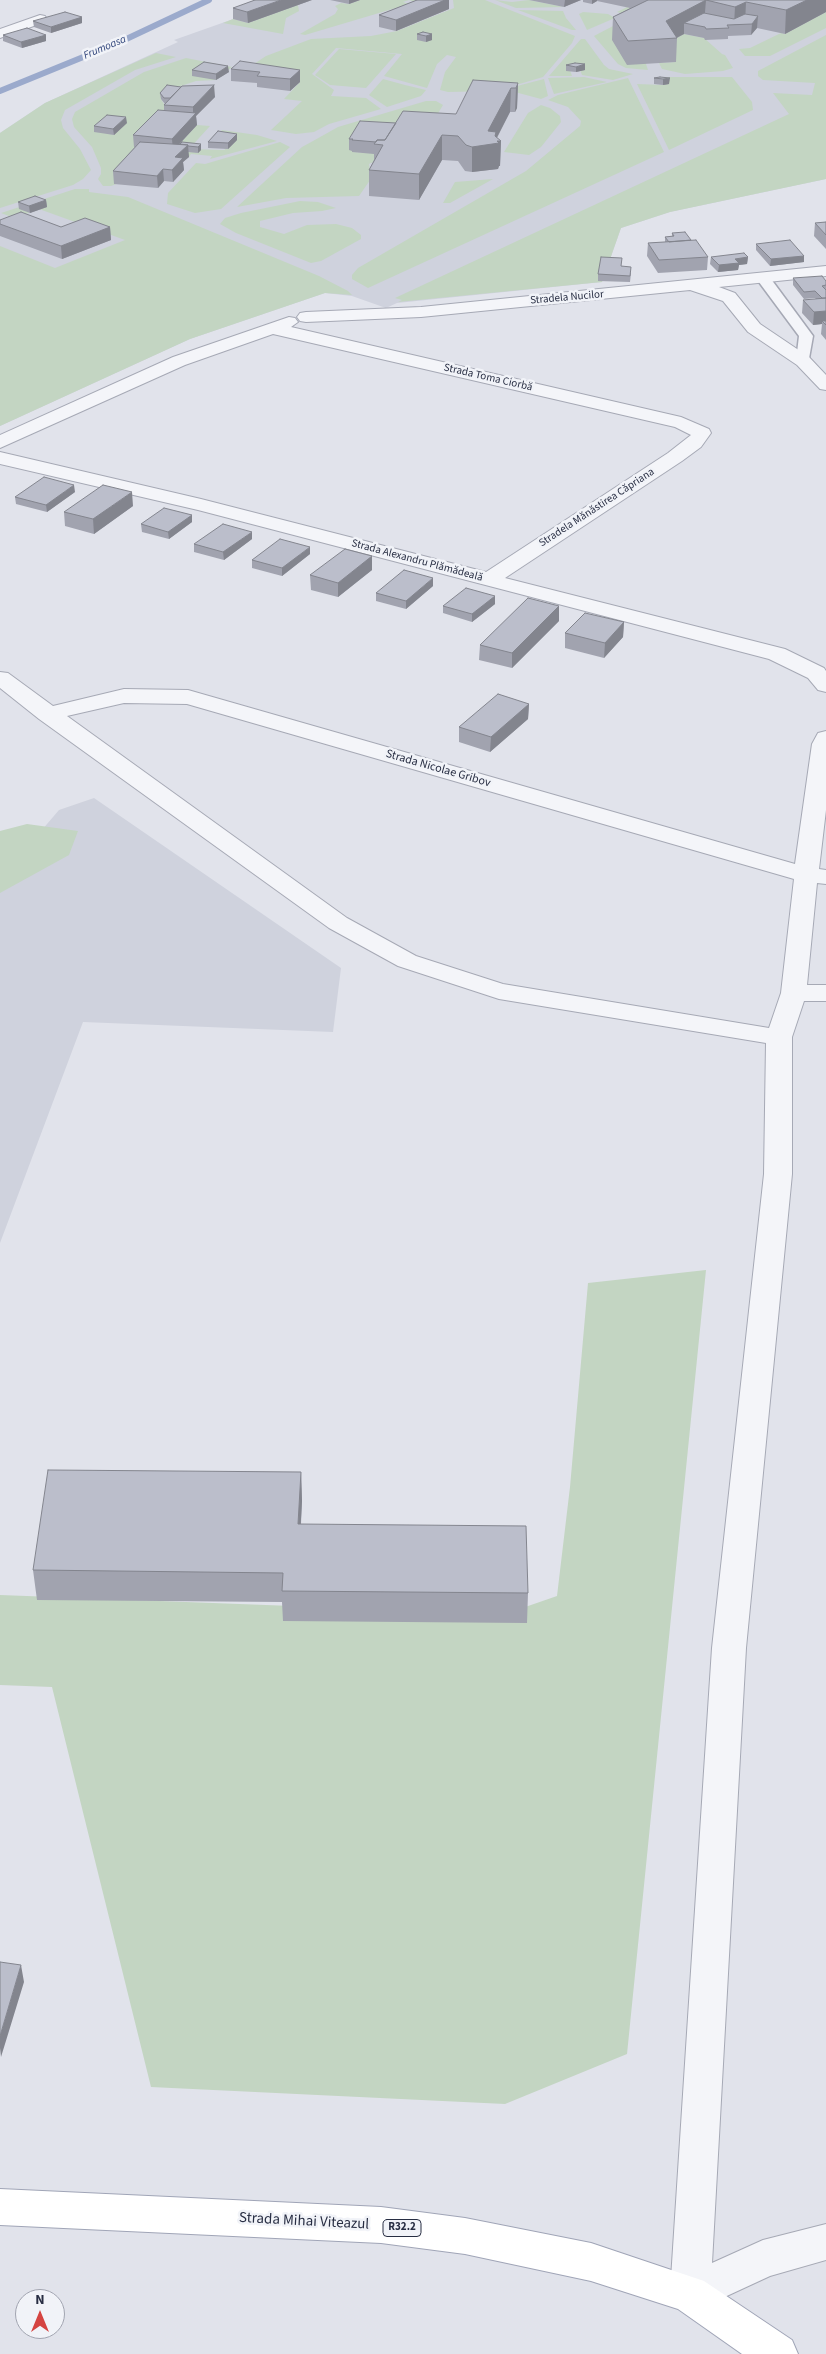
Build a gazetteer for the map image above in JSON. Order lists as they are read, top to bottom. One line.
{"streets":{"main road":["Strada Mihai Viteazul","R32.2"],"street":["Stradela Nucilor","Strada Toma Ciorbă","Stradela Mănăstirea Căpriana","Strada Alexandru Plămădeală","Strada Nicolae Gribov"]},"crossings":[["Strada Toma Ciorbă","Stradela Mănăstirea Căpriana"],["Stradela Mănăstirea Căpriana","Strada Alexandru Plămădeală"]],"water":["Frumoasa"],"north":"top"}
